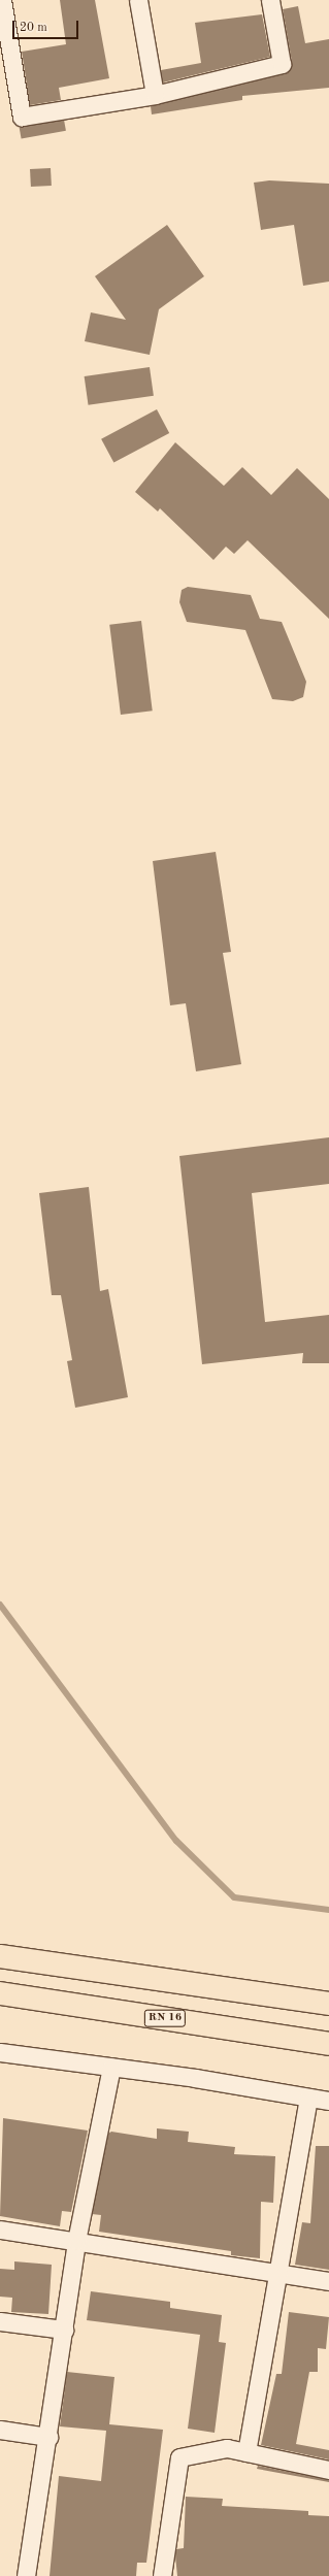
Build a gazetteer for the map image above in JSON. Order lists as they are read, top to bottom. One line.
{"streets":{"highway":["RN 16"]},"scale_bar":"20 m"}
